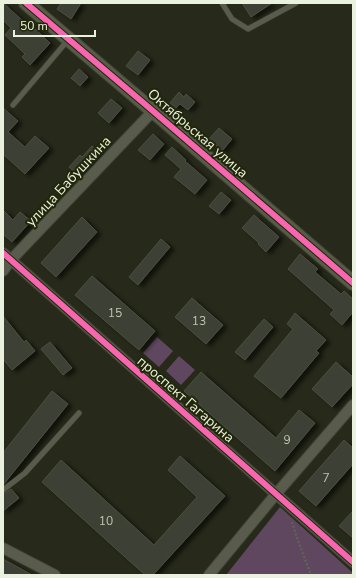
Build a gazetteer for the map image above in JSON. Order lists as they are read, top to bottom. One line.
{"streets":{"street":["Октябрьская улица","улица Бабушкина","проспект Гагарина"]},"crossings":[["Октябрьская улица","улица Бабушкина"],["улица Бабушкина","проспект Гагарина"]],"house_numbers":["15","13","9","7","10"],"scale_bar":"50 m"}
